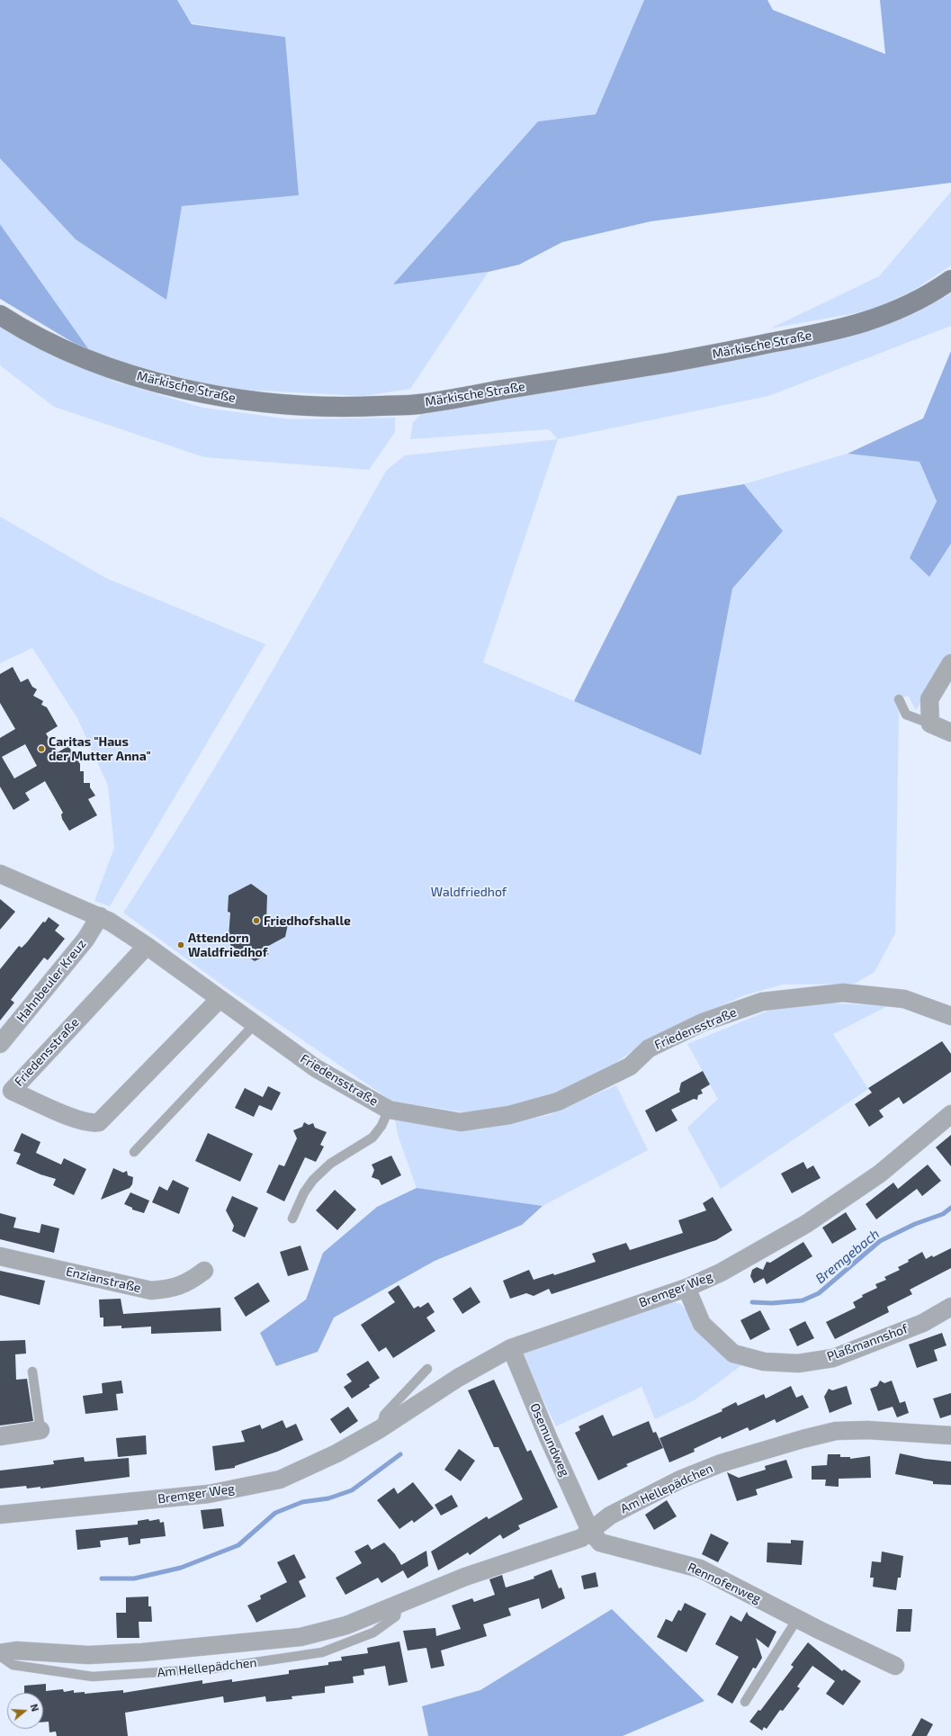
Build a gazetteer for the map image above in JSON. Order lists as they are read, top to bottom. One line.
{"streets":{"main road":["Märkische Straße"],"street":["Hahnbeuler Kreuz","Friedensstraße","Enzianstraße","Bremger Weg","Plaßmannshof","Osemundweg","Am Hellepädchen","Rennofenweg"]},"crossings":[["Hahnbeuler Kreuz","Friedensstraße"],["Bremger Weg","Plaßmannshof"],["Bremger Weg","Osemundweg"],["Osemundweg","Am Hellepädchen"],["Osemundweg","Rennofenweg"],["Am Hellepädchen","Rennofenweg"]],"water":["Bremgebach"],"parks":["Waldfriedhof"],"places":["Caritas \"Haus der Mutter Anna\"","Friedhofshalle","Attendorn Waldfriedhof"],"north":"right"}
